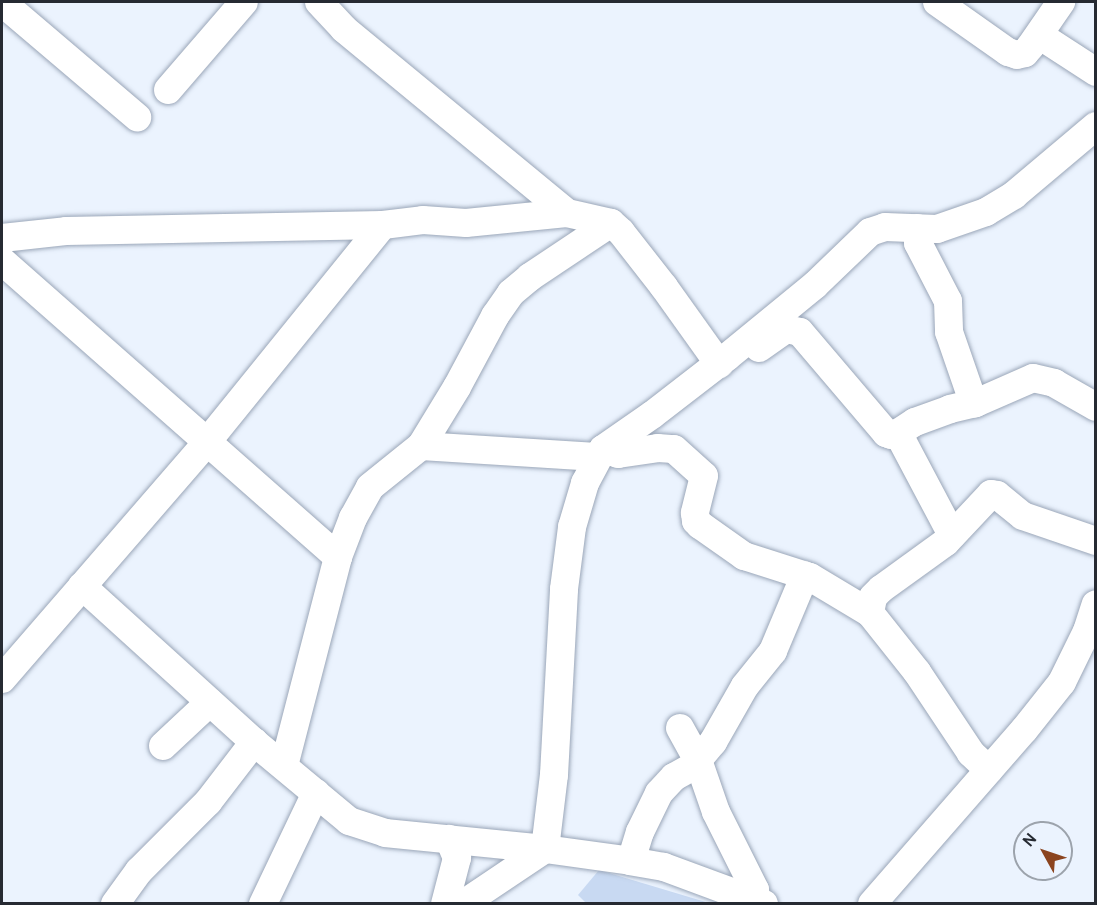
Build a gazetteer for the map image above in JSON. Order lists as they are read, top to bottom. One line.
{"north":"top left"}
